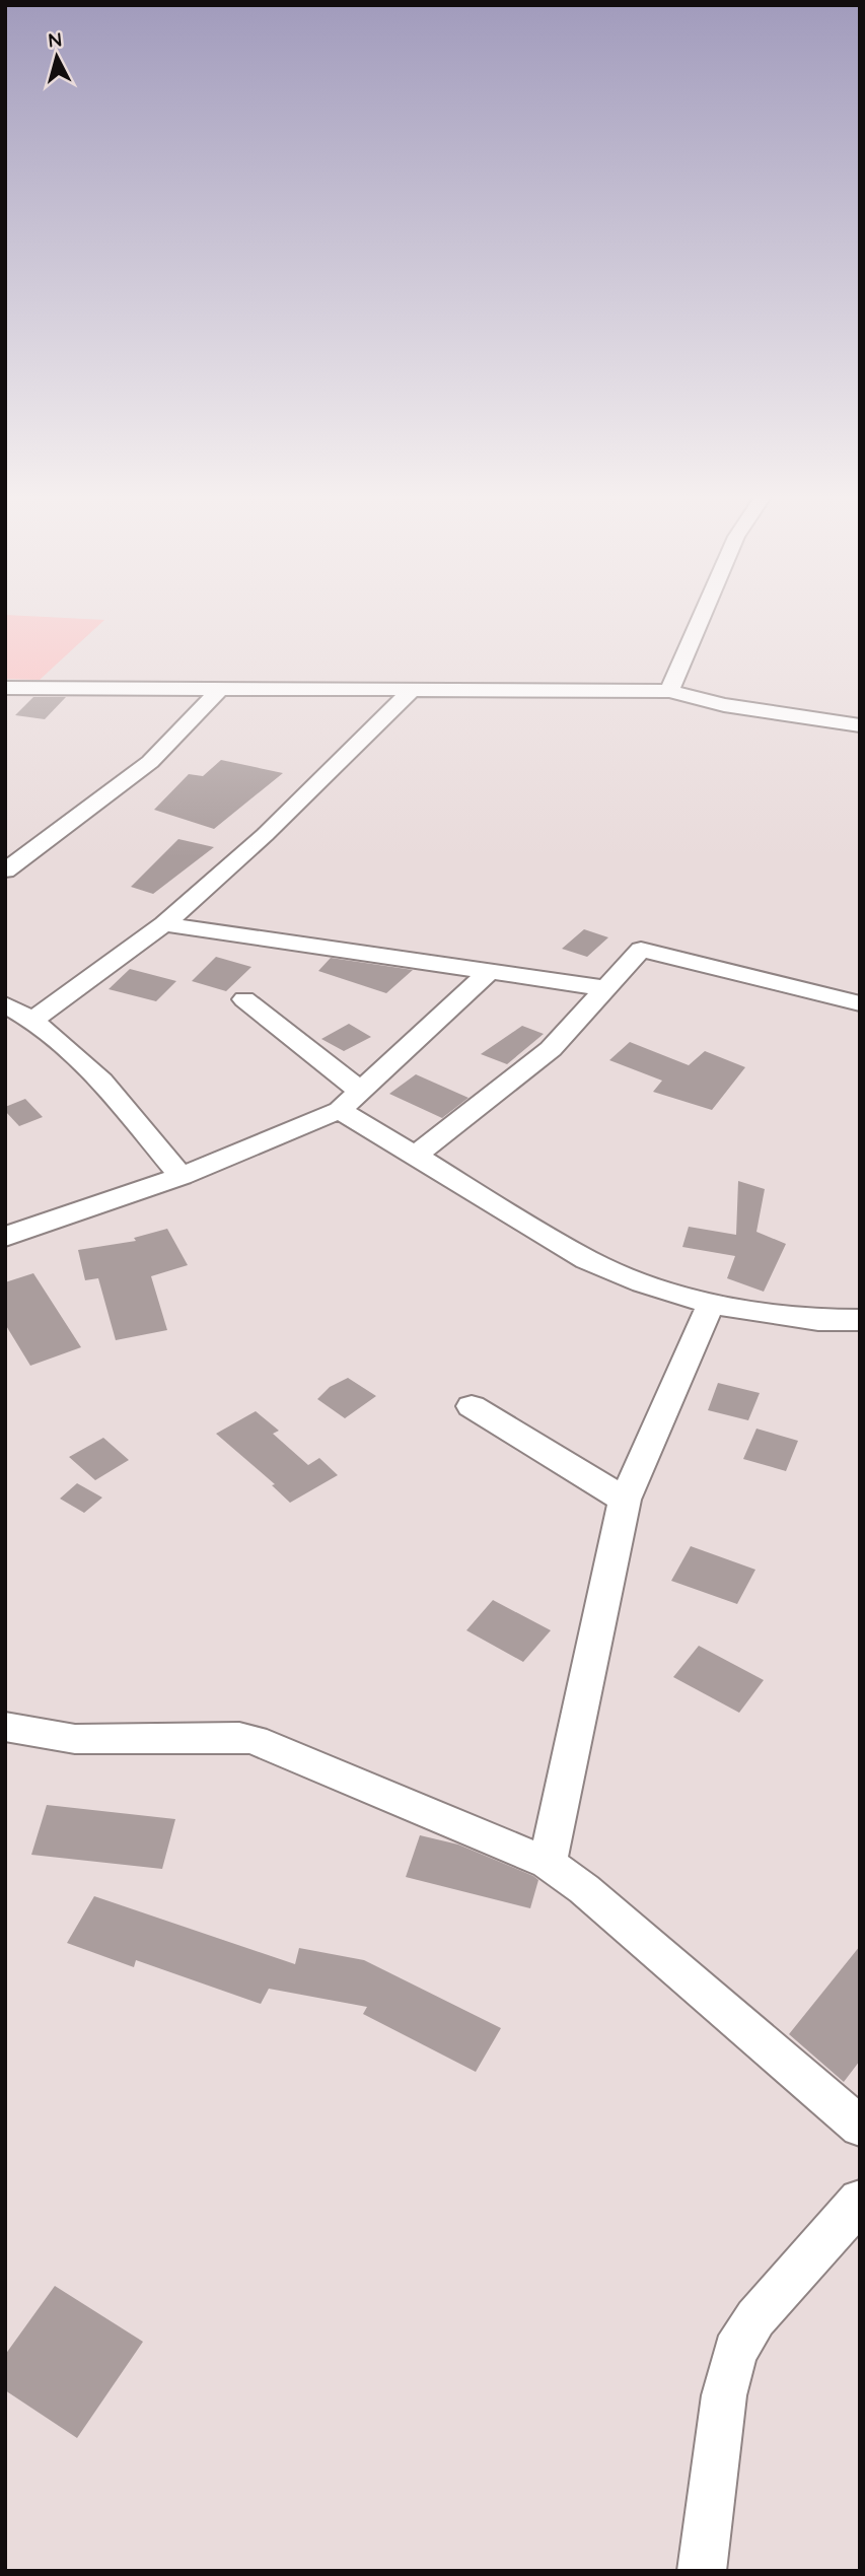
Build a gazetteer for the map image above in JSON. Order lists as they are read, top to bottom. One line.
{"north":"top"}
